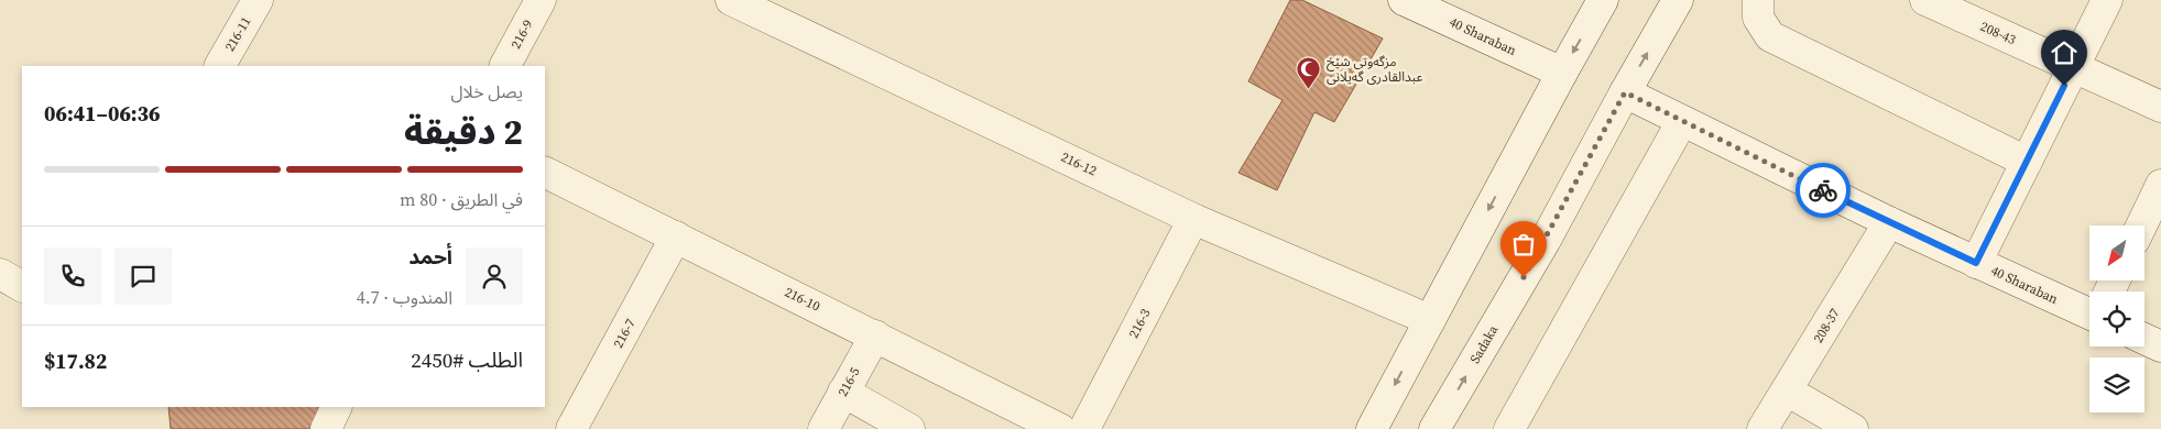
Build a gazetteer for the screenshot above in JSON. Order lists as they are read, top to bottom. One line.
{"streets":{"street":["208-43","216-11","216-9","40 Sharaban","216-12","216-10","216-3","208-37","216-7","Sadaka","216-5"]},"crossings":[["40 Sharaban","208-37"],["40 Sharaban","Sadaka"],["216-12","216-3"],["216-10","216-7"],["216-10","216-5"]],"places":{"mosque":["مزگەوتی شێخ عبدالقادری گەیلانی"]},"north":"bottom left","page":{"heading":["2 دقيقة","يصل خلال","06:36–06:41"],"panel":["أحمد","المندوب · 4.7","الطلب #2450","$17.82"],"bar":"في الطريق · 80 m"}}
